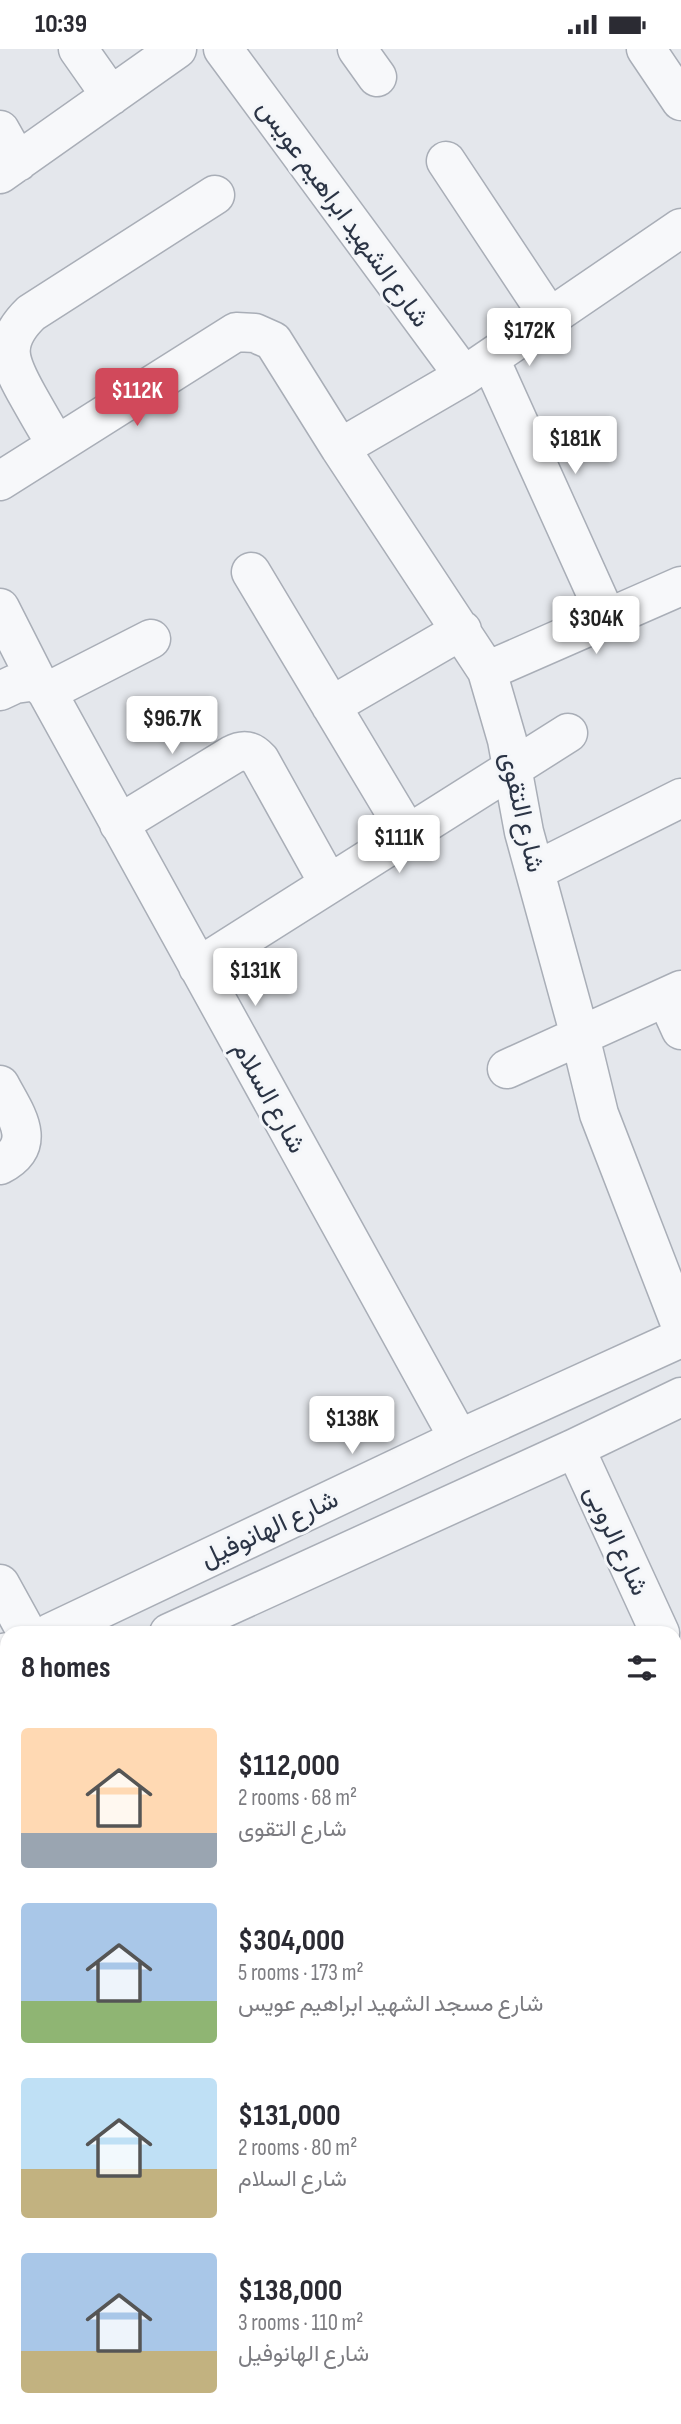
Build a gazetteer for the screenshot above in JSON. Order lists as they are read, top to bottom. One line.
{"streets":{"street":["شارع الشهيد ابراهيم عويس","شارع التقوى","شارع السلام","شارع الهانوفيل","شارع الروبى"]},"crossings":[["شارع السلام","شارع الهانوفيل"],["شارع الهانوفيل","شارع الروبى"]],"page":{"status":"10:39","price":["$172K","$112K","$181K","$304K","$96.7K","$111K","$131K","$138K"],"heading":"8 homes","list":[{"name":"$112,000","note":"2 rooms · 68 m² · شارع التقوى"},{"name":"$304,000","note":"5 rooms · 173 m² · شارع مسجد الشهيد ابراهيم عويس"},{"name":"$131,000","note":"2 rooms · 80 m² · شارع السلام"},{"name":"$138,000","note":"3 rooms · 110 m² · شارع الهانوفيل"}]}}
